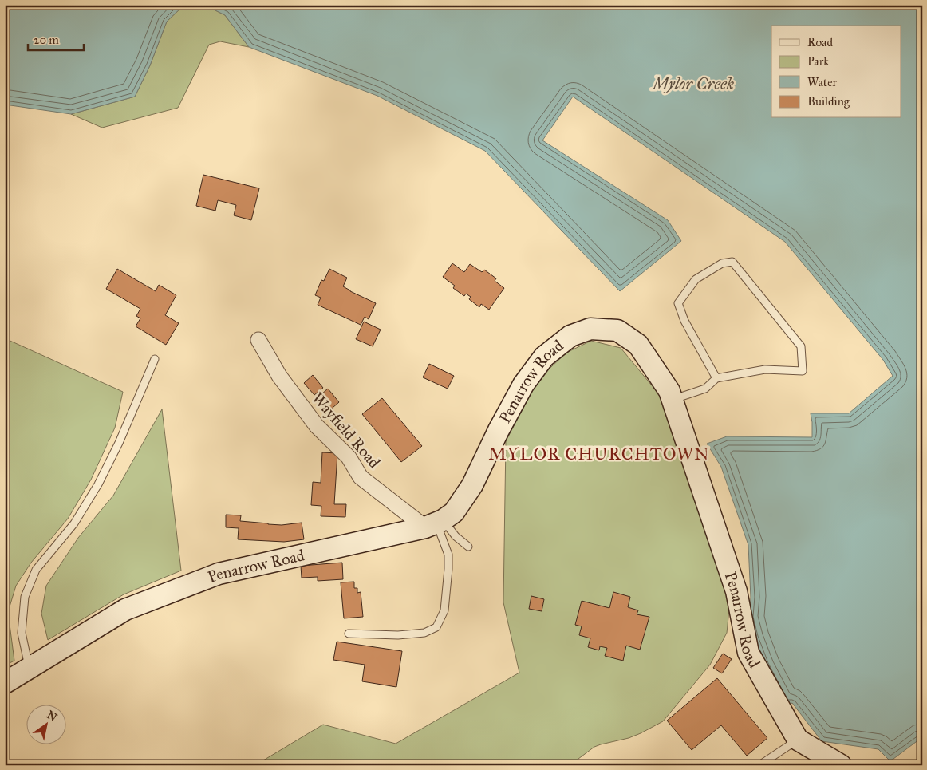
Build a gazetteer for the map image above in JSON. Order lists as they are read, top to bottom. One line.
{"streets":{"street":["Penarrow Road","Wayfield Road"]},"crossings":[["Penarrow Road","Wayfield Road"]],"districts":["MYLOR CHURCHTOWN"],"water":["Mylor Creek"],"legend":["Road","Park","Water","Building"],"scale_bar":"20 m","north":"top right"}
